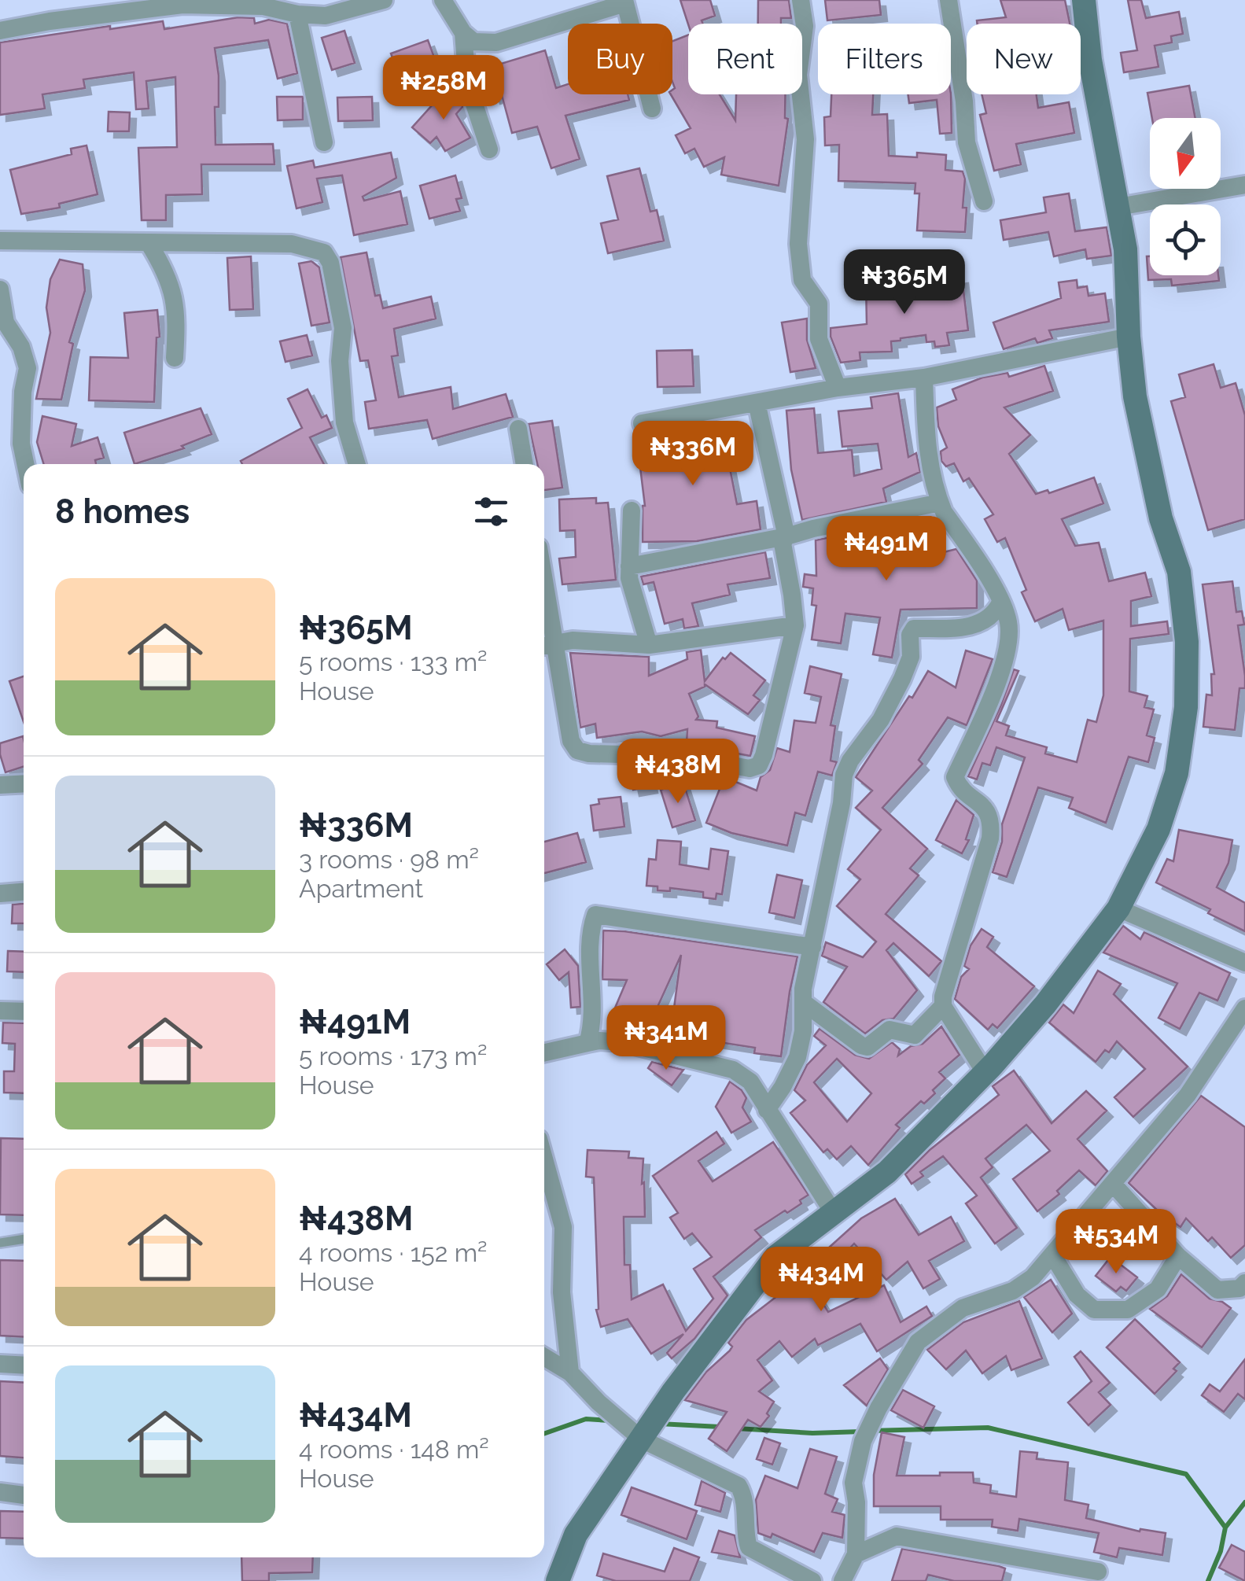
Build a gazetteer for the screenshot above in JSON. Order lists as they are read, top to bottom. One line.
{"north":"bottom","page":{"chip":["Buy","Rent","Filters","New"],"price":["₦258M","₦365M","₦336M","₦491M","₦438M","₦341M","₦534M","₦434M"],"heading":"8 homes","list":[{"name":"₦365M","note":"5 rooms · 133 m² · House"},{"name":"₦336M","note":"3 rooms · 98 m² · Apartment"},{"name":"₦491M","note":"5 rooms · 173 m² · House"},{"name":"₦438M","note":"4 rooms · 152 m² · House"},{"name":"₦434M","note":"4 rooms · 148 m² · House"}]}}
